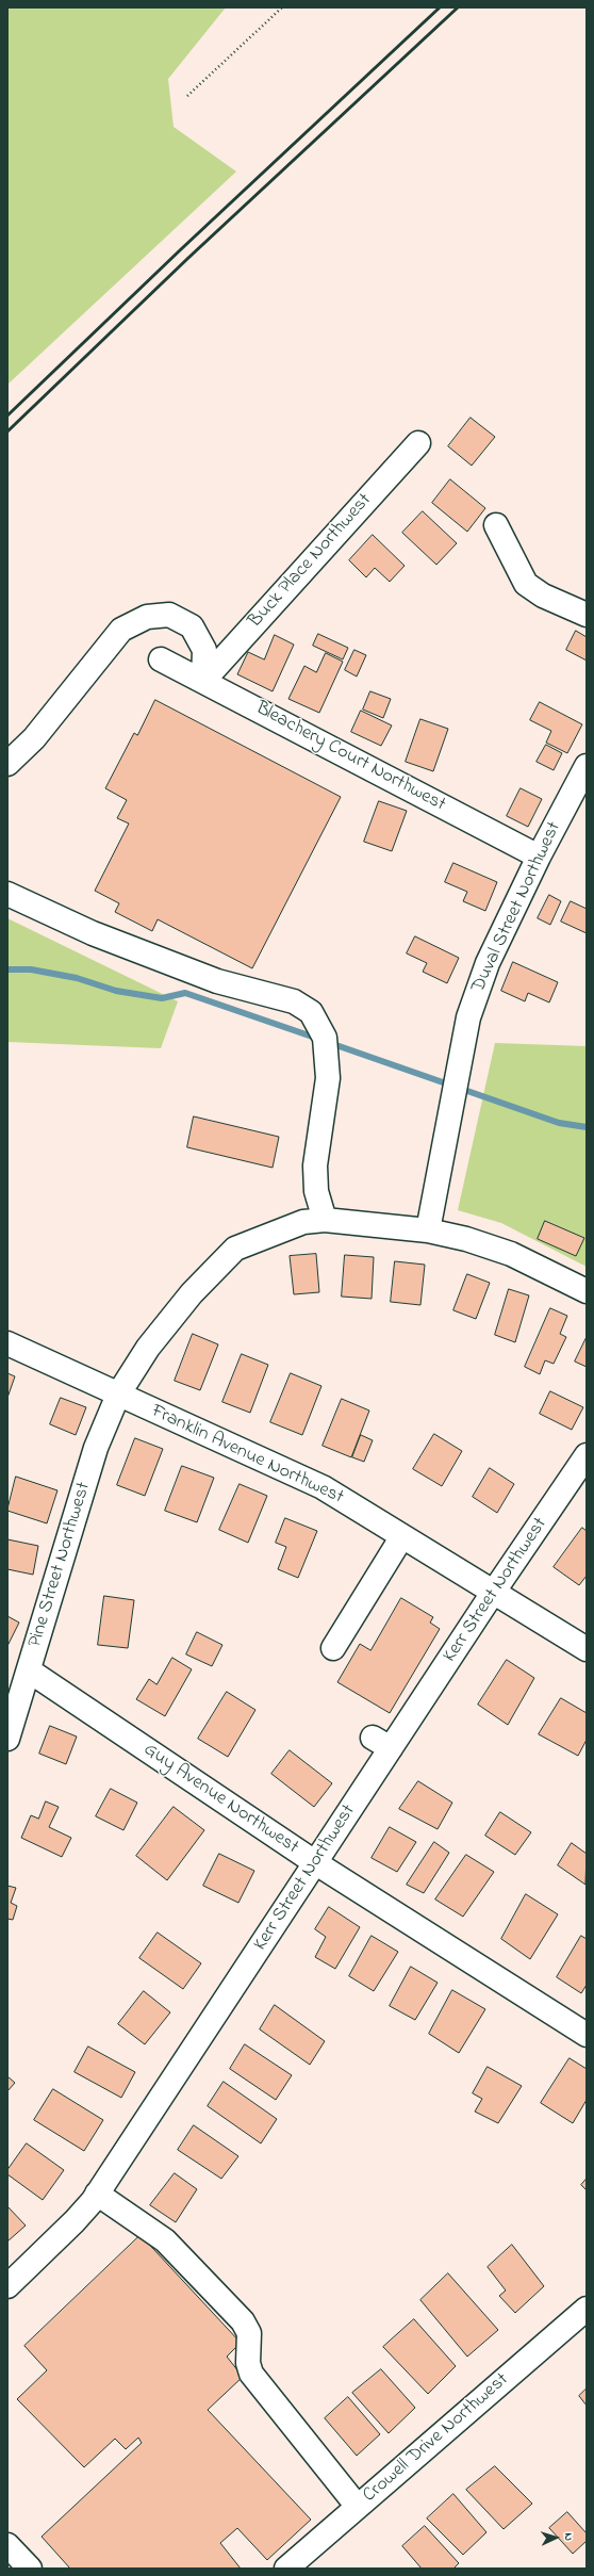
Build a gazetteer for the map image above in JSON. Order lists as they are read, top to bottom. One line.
{"streets":{"street":["Buck Place Northwest","Bleachery Court Northwest","Duval Street Northwest","Franklin Avenue Northwest","Pine Street Northwest","Kerr Street Northwest","Guy Avenue Northwest","Crowell Drive Northwest"]},"crossings":[["Buck Place Northwest","Bleachery Court Northwest"],["Bleachery Court Northwest","Duval Street Northwest"],["Duval Street Northwest","Pine Street Northwest"],["Franklin Avenue Northwest","Pine Street Northwest"],["Franklin Avenue Northwest","Kerr Street Northwest"],["Pine Street Northwest","Guy Avenue Northwest"],["Kerr Street Northwest","Guy Avenue Northwest"]],"north":"right"}
